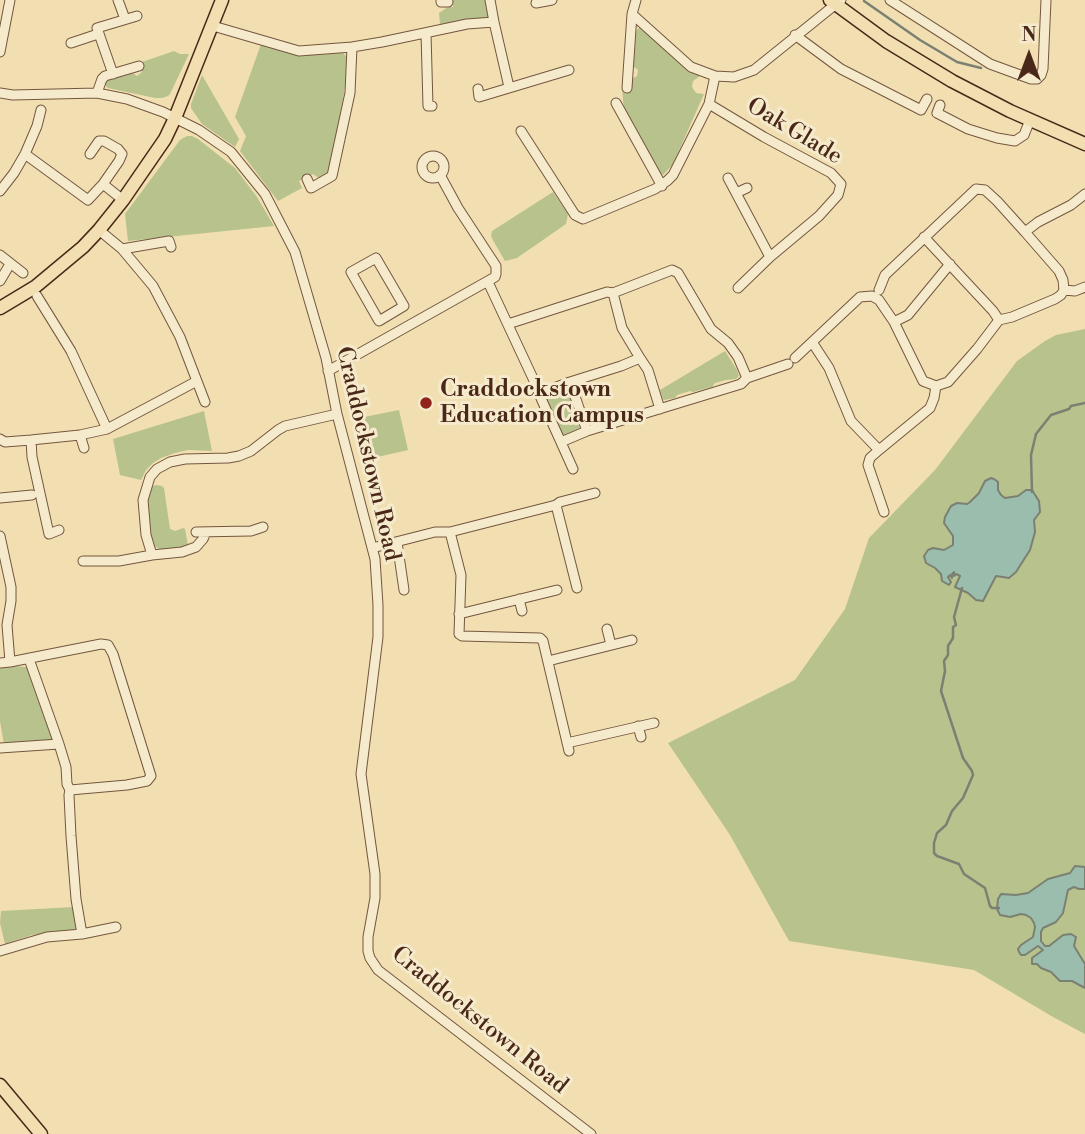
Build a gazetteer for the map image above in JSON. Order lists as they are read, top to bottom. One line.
{"streets":{"street":["Oak Glade","Craddockstown Road"]},"places":["Craddockstown Education Campus"],"north":"top"}
